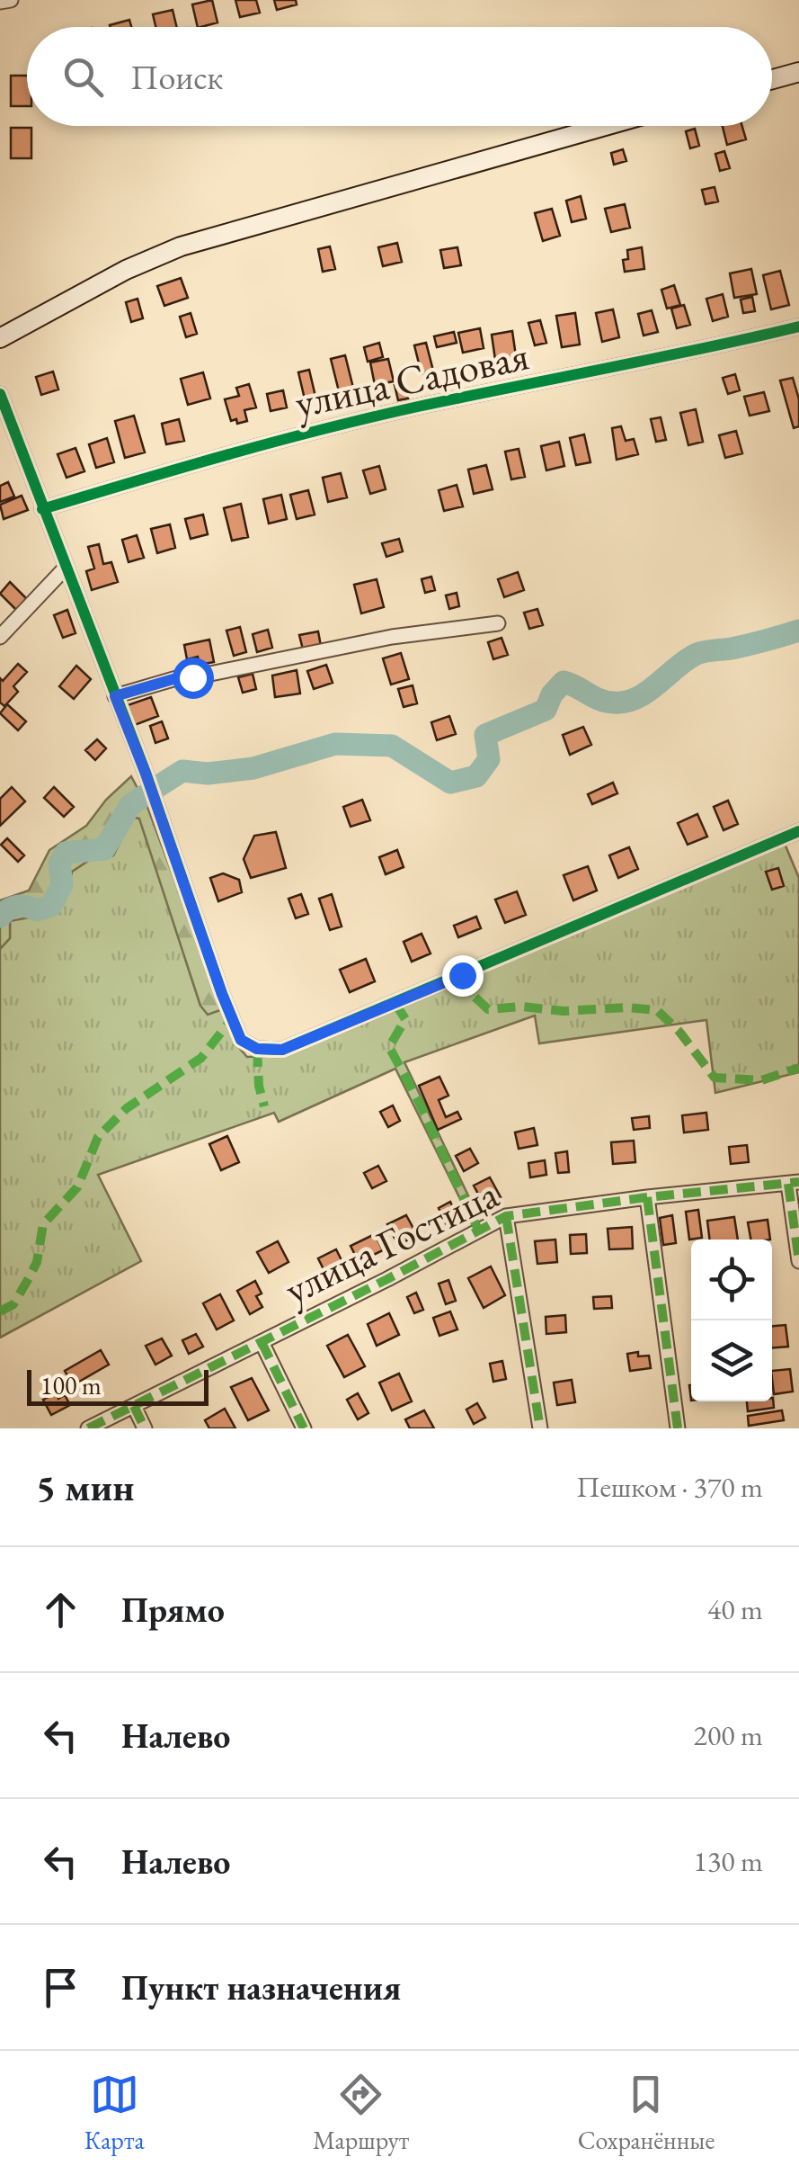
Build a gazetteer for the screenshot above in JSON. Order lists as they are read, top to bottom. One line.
{"streets":{"street":["улица Садовая","улица Гостица"]},"scale_bar":"100 m","page":{"search":"Поиск","scale":"100 m","heading":["5 мин","Пешком · 370 m"],"list":[["Прямо","40 m"],["Налево","200 m"],["Налево","130 m"],"Пункт назначения"],"nav":["Карта","Маршрут","Сохранённые"]}}
